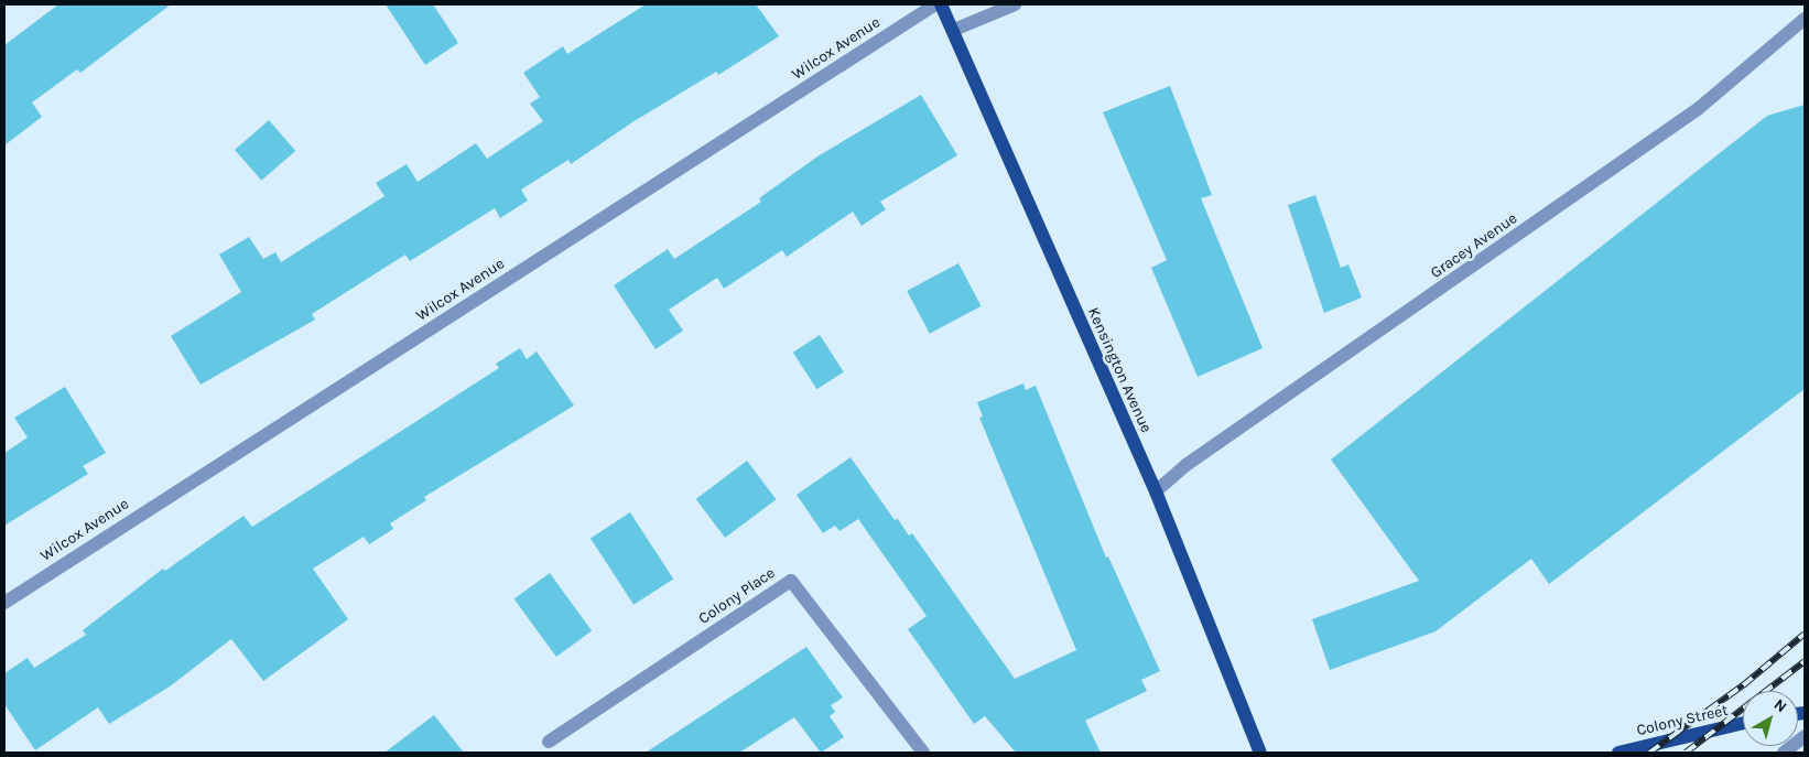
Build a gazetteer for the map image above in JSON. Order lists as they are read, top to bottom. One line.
{"streets":{"main road":["Kensington Avenue","Colony Street"],"street":["Wilcox Avenue","Gracey Avenue","Colony Place"]},"crossings":[["Gracey Avenue","Kensington Avenue"]],"north":"top right"}
